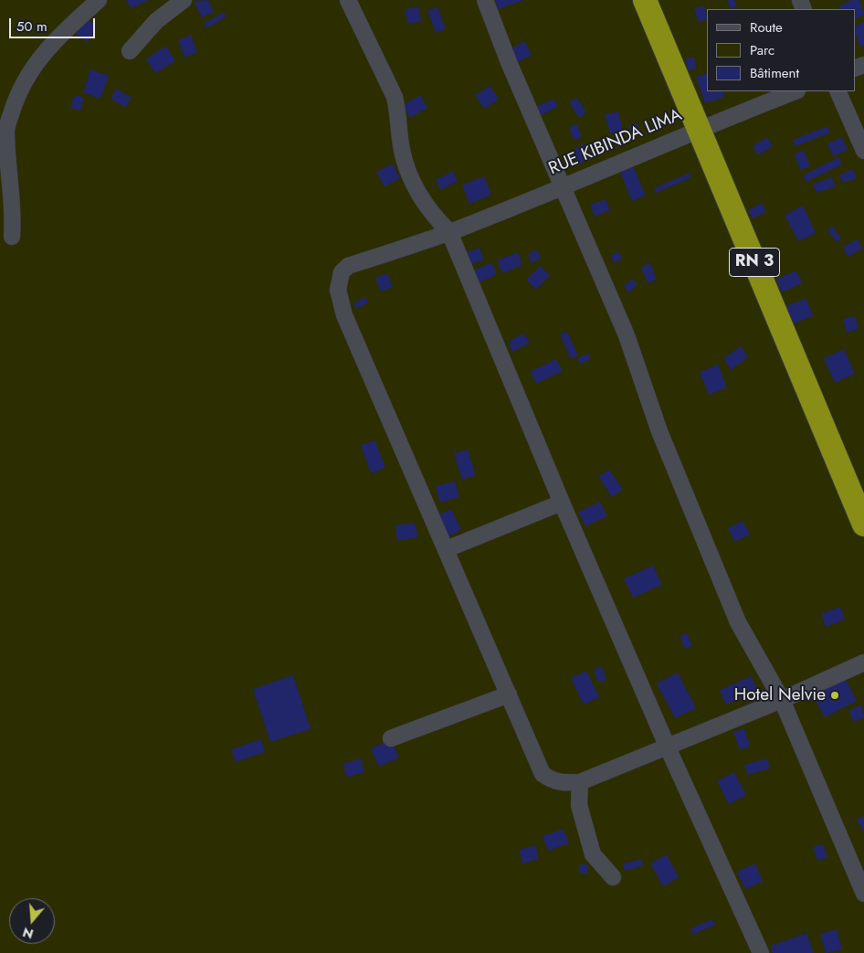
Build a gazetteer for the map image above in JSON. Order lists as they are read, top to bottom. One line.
{"streets":{"highway":["RN 3"],"street":["RUE KIBINDA LIMA"]},"crossings":[["RUE KIBINDA LIMA","RN 3"]],"places":["Hotel Nelvie"],"legend":["Route","Parc","Bâtiment"],"scale_bar":"50 m","north":"bottom"}
